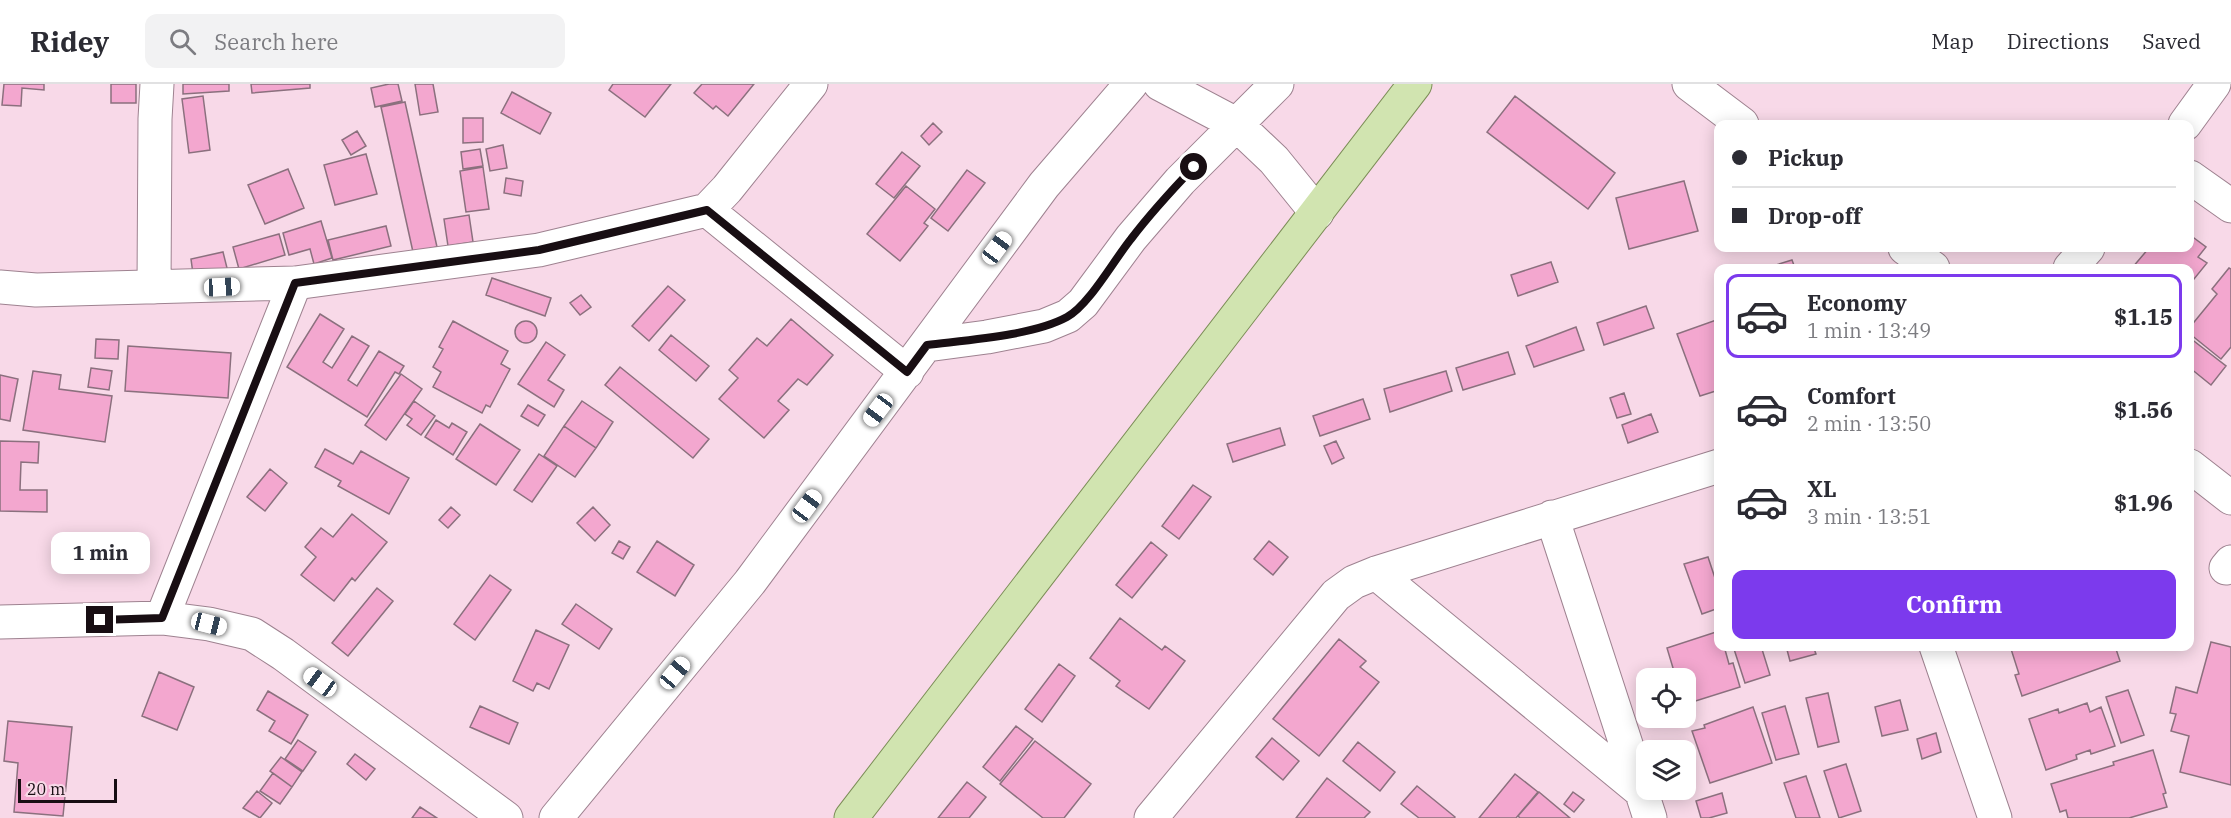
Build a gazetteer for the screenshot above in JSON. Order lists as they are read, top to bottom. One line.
{"scale_bar":"20 m","page":{"header":"Ridey","search":"Search here","nav":["Map","Directions","Saved"],"banner":["Pickup","Drop-off"],"list":[{"name":"Economy","note":"1 min · 13:49","value":"$1.15"},{"name":"Comfort","note":"2 min · 13:50","value":"$1.56"},{"name":"XL","note":"3 min · 13:51","value":"$1.96"}],"bubble":"1 min","buttons":"Confirm","scale":"20 m"}}
